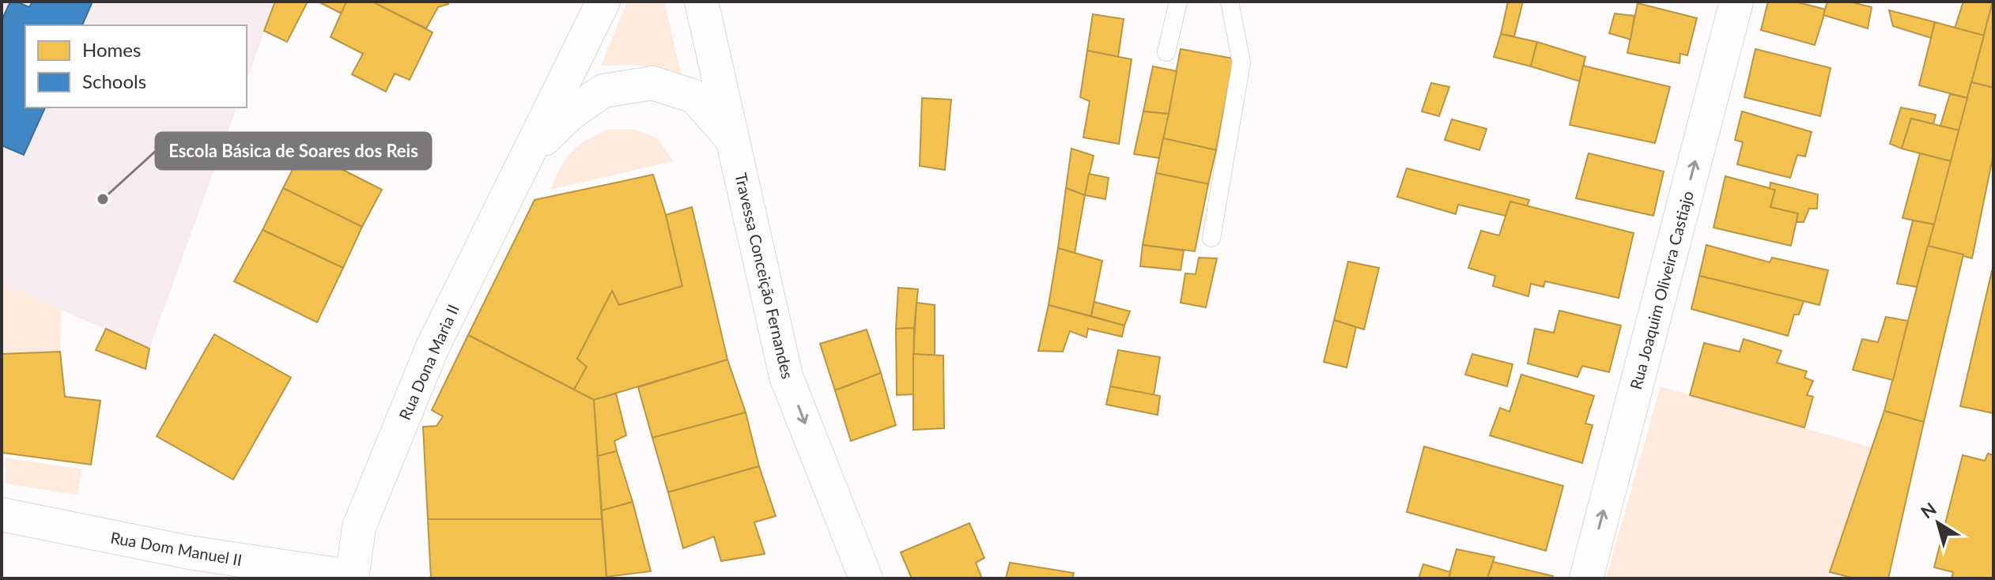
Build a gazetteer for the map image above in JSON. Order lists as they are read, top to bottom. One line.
{"streets":{"street":["Travessa Conceição Fernandes","Rua Joaquim Oliveira Castiajo","Rua Dona Maria II","Rua Dom Manuel II"]},"crossings":[["Travessa Conceição Fernandes","Rua Dona Maria II"],["Rua Dona Maria II","Rua Dom Manuel II"]],"one_way":["Travessa Conceição Fernandes","Rua Joaquim Oliveira Castiajo"],"places":["Escola Básica de Soares dos Reis"],"legend":["Homes","Schools"],"north":"top left"}
